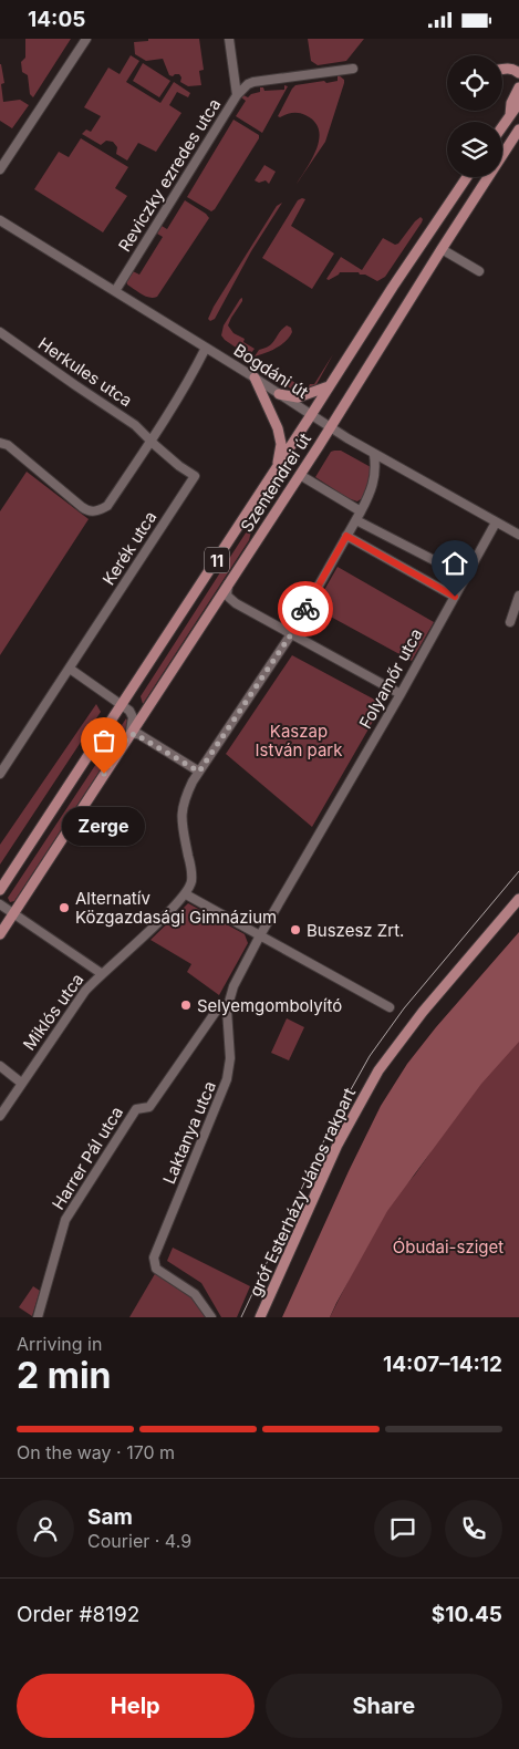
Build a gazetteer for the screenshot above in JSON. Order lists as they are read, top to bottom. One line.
{"streets":{"main road":["Szentendrei út","11","gróf Esterházy János rakpart"],"street":["Reviczky ezredes utca","Bogdáni út","Herkules utca","Kerék utca","Folyamőr utca","Miklós utca","Laktanya utca","Harrer Pál utca"]},"crossings":[["Reviczky ezredes utca","Bogdáni út"],["Bogdáni út","Szentendrei út"],["Bogdáni út","Folyamőr utca"],["Herkules utca","Kerék utca"],["Folyamőr utca","Laktanya utca"]],"parks":["Kaszap István park","Óbudai-sziget"],"places":["Zerge","Alternatív Közgazdasági Gimnázium","Buszesz Zrt.","Selyemgombolyító"],"page":{"status":"14:05","bubble":"Zerge","heading":["2 min","Arriving in","14:07–14:12"],"panel":["Sam","Courier · 4.9","Order #8192","$10.45"],"bar":"On the way · 170 m","buttons":["Help","Share"]}}
